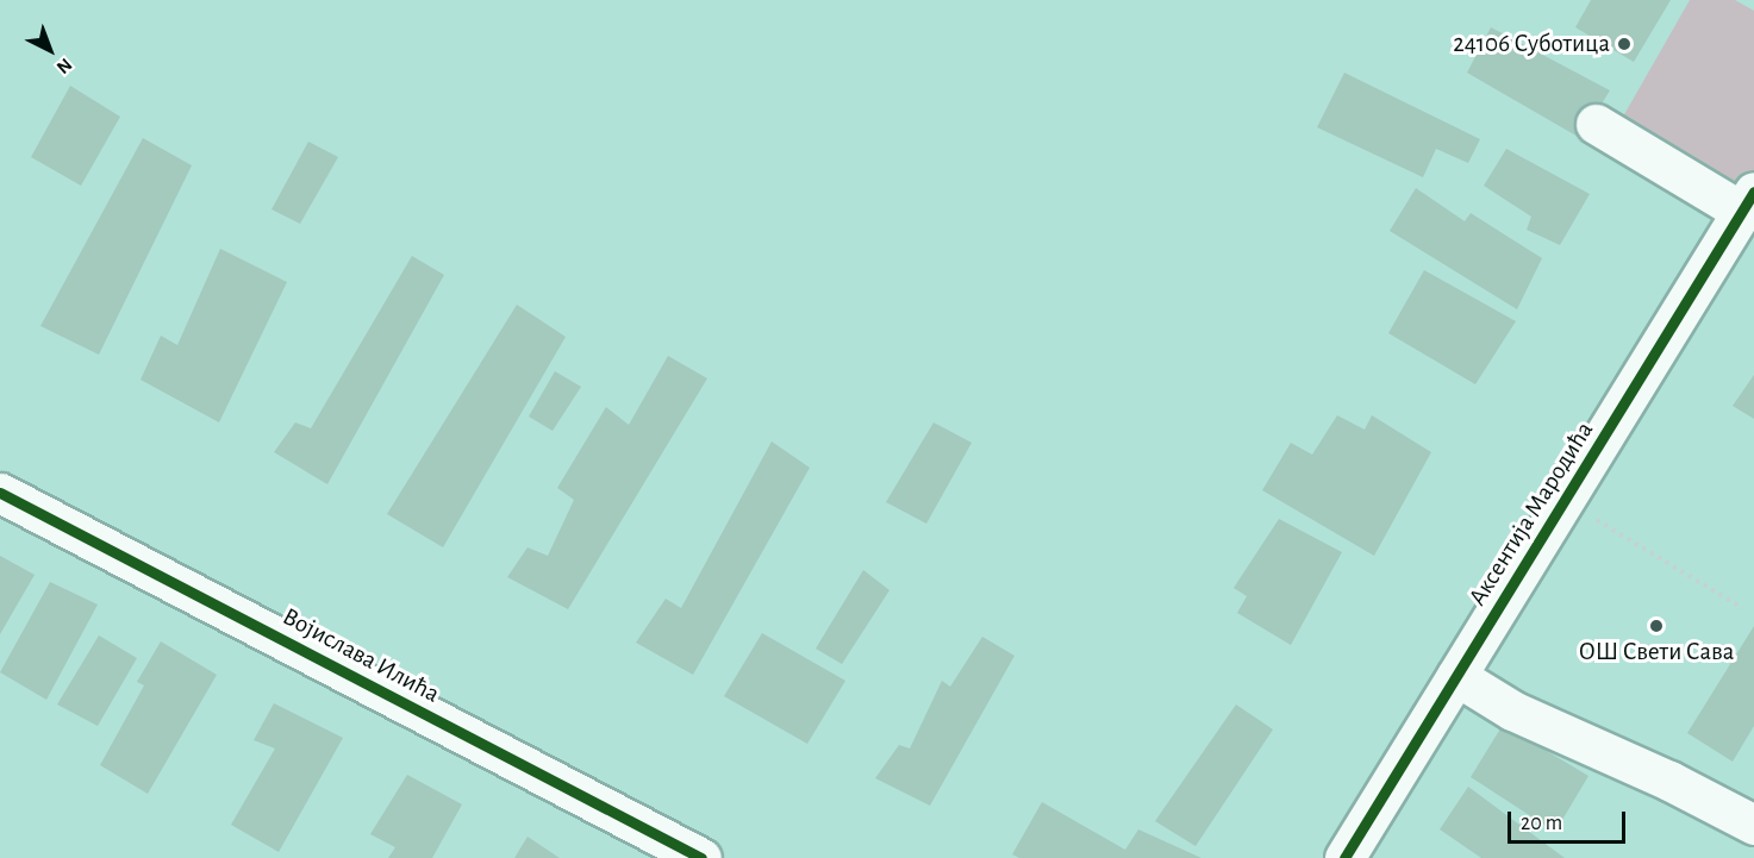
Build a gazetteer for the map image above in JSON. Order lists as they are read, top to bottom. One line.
{"streets":{"street":["Аксентија Мародића","Војислава Илића"]},"places":["24106 Суботица","ОШ Свети Сава"],"scale_bar":"20 m","north":"bottom right"}
